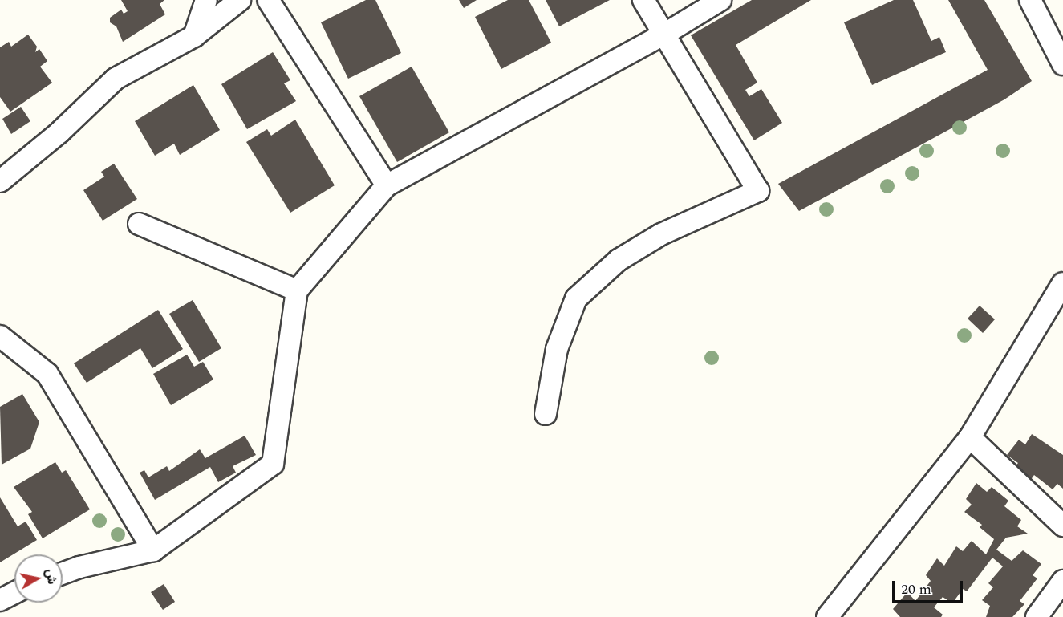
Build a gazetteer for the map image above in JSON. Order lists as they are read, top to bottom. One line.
{"scale_bar":"20 m","north":"right"}
